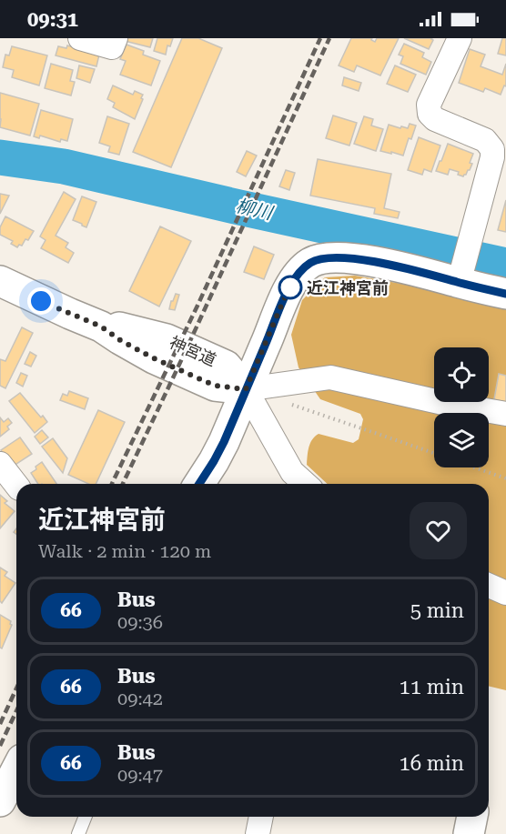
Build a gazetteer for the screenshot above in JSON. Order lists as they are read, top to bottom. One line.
{"streets":{"main road":["神宮道"]},"water":["柳川"],"places":["近江神宮前"],"lines":["bus line 66"],"page":{"status":"09:31","heading":["近江神宮前","Walk · 2 min · 120 m"],"list":[{"mark":"66","name":"Bus","note":"09:36","value":"5 min"},{"mark":"66","name":"Bus","note":"09:42","value":"11 min"},{"mark":"66","name":"Bus","note":"09:47","value":"16 min"}]}}
